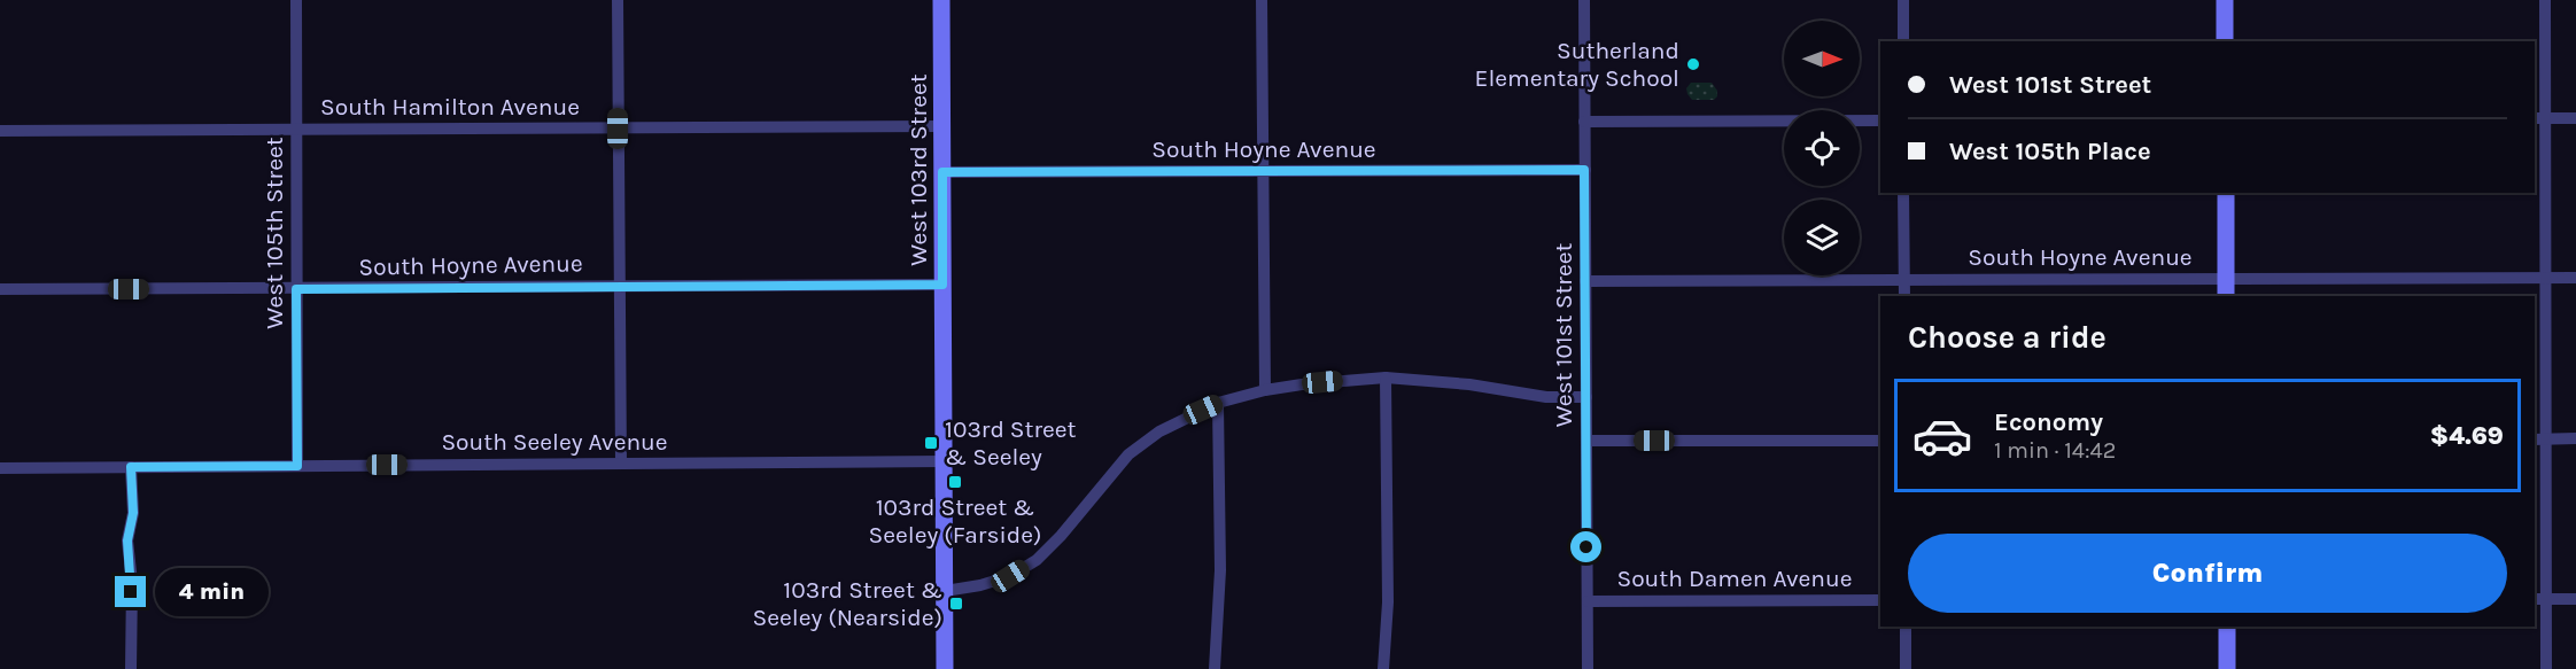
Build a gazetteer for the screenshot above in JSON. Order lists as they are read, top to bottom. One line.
{"streets":{"main road":["West 103rd Street"],"street":["South Hamilton Avenue","South Hoyne Avenue","West 105th Street","West 101st Street","South Seeley Avenue","South Damen Avenue"]},"crossings":[["South Hamilton Avenue","West 103rd Street"],["South Hamilton Avenue","West 105th Street"],["South Hoyne Avenue","West 103rd Street"],["South Hoyne Avenue","West 105th Street"],["South Hoyne Avenue","West 101st Street"],["West 103rd Street","South Seeley Avenue"],["West 105th Street","South Seeley Avenue"],["West 101st Street","South Damen Avenue"]],"places":{"other":["Sutherland Elementary School"],"transit":["103rd Street & Seeley","103rd Street & Seeley (Farside)","103rd Street & Seeley (Nearside)"]},"north":"right","page":{"banner":["West 101st Street","West 105th Place"],"heading":"Choose a ride","list":[{"name":"Economy","note":"1 min · 14:42","value":"$4.69"}],"buttons":"Confirm","bubble":"4 min"}}
